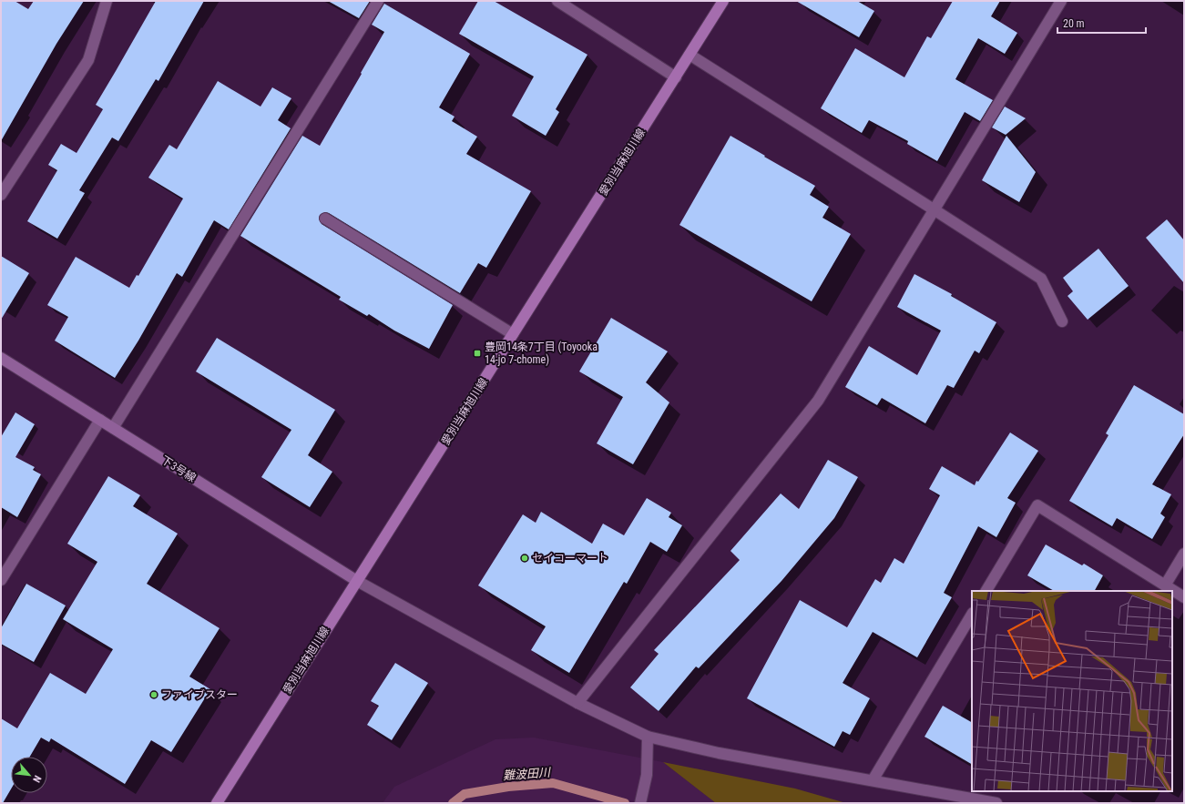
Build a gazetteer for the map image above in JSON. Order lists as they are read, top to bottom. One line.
{"streets":{"main road":["愛別当麻旭川線"],"street":["下3号線"]},"crossings":[["愛別当麻旭川線","下3号線"]],"water":["難波田川"],"places":{"transit":["豊岡14条7丁目 (Toyooka 14-jo 7-chome)"],"other":["セイコーマート","ファイブスター"]},"scale_bar":"20 m","north":"bottom right"}
